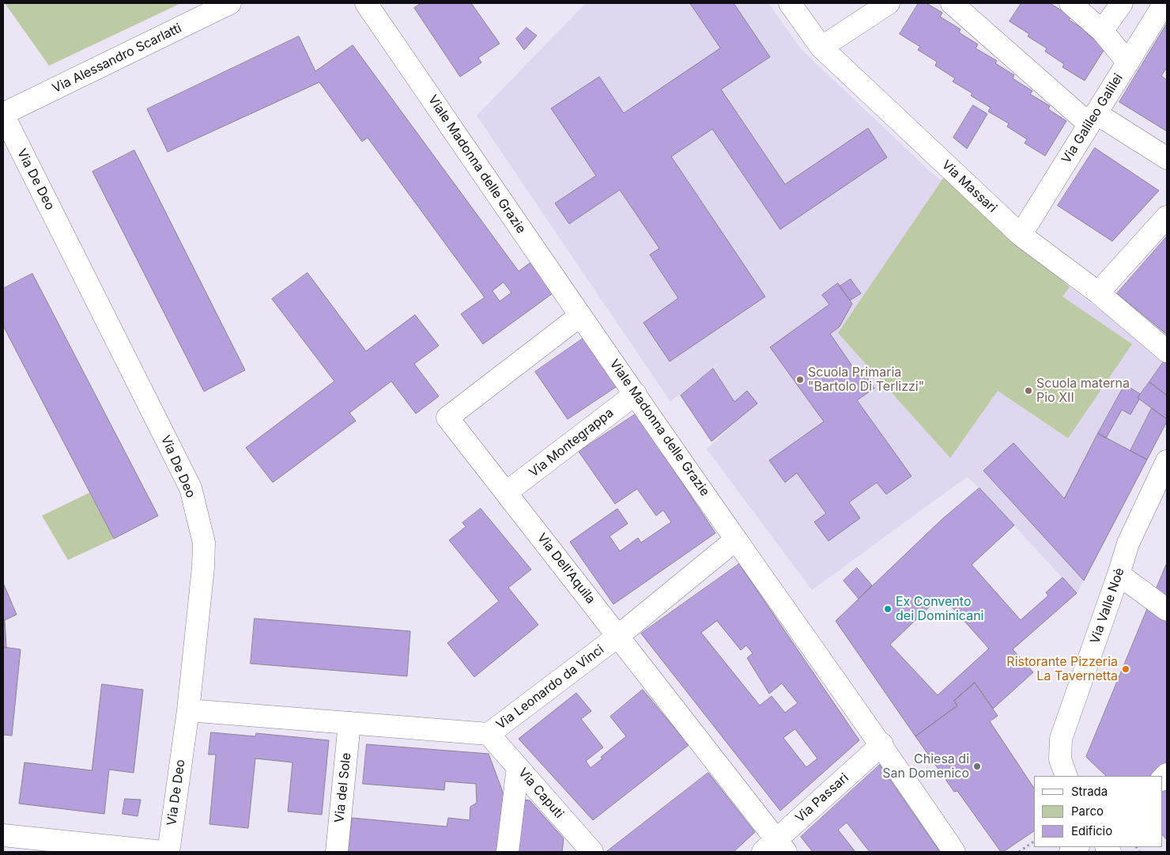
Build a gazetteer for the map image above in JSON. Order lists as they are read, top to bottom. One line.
{"streets":{"street":["Via Alessandro Scarlatti","Via Galileo Galilei","Viale Madonna delle Grazie","Via De Deo","Via Massari","Via Montegrappa","Via Dell'Aquila","Via Valle Noè","Via Leonardo da Vinci","Via del Sole","Via Caputi","Via Passari"]},"crossings":[["Via Alessandro Scarlatti","Via De Deo"],["Via Galileo Galilei","Via Massari"],["Viale Madonna delle Grazie","Via Montegrappa"],["Viale Madonna delle Grazie","Via Dell'Aquila"],["Viale Madonna delle Grazie","Via Leonardo da Vinci"],["Viale Madonna delle Grazie","Via Passari"],["Via De Deo","Via Leonardo da Vinci"],["Via Montegrappa","Via Dell'Aquila"],["Via Dell'Aquila","Via Leonardo da Vinci"],["Via Dell'Aquila","Via Passari"],["Via Leonardo da Vinci","Via del Sole"],["Via Leonardo da Vinci","Via Caputi"]],"places":["Scuola Primaria \"Bartolo Di Terlizzi\"","Scuola materna Pio XII","Ex Convento dei Dominicani","Ristorante Pizzeria La Tavernetta","Chiesa di San Domenico"],"legend":["Strada","Parco","Edificio"]}
